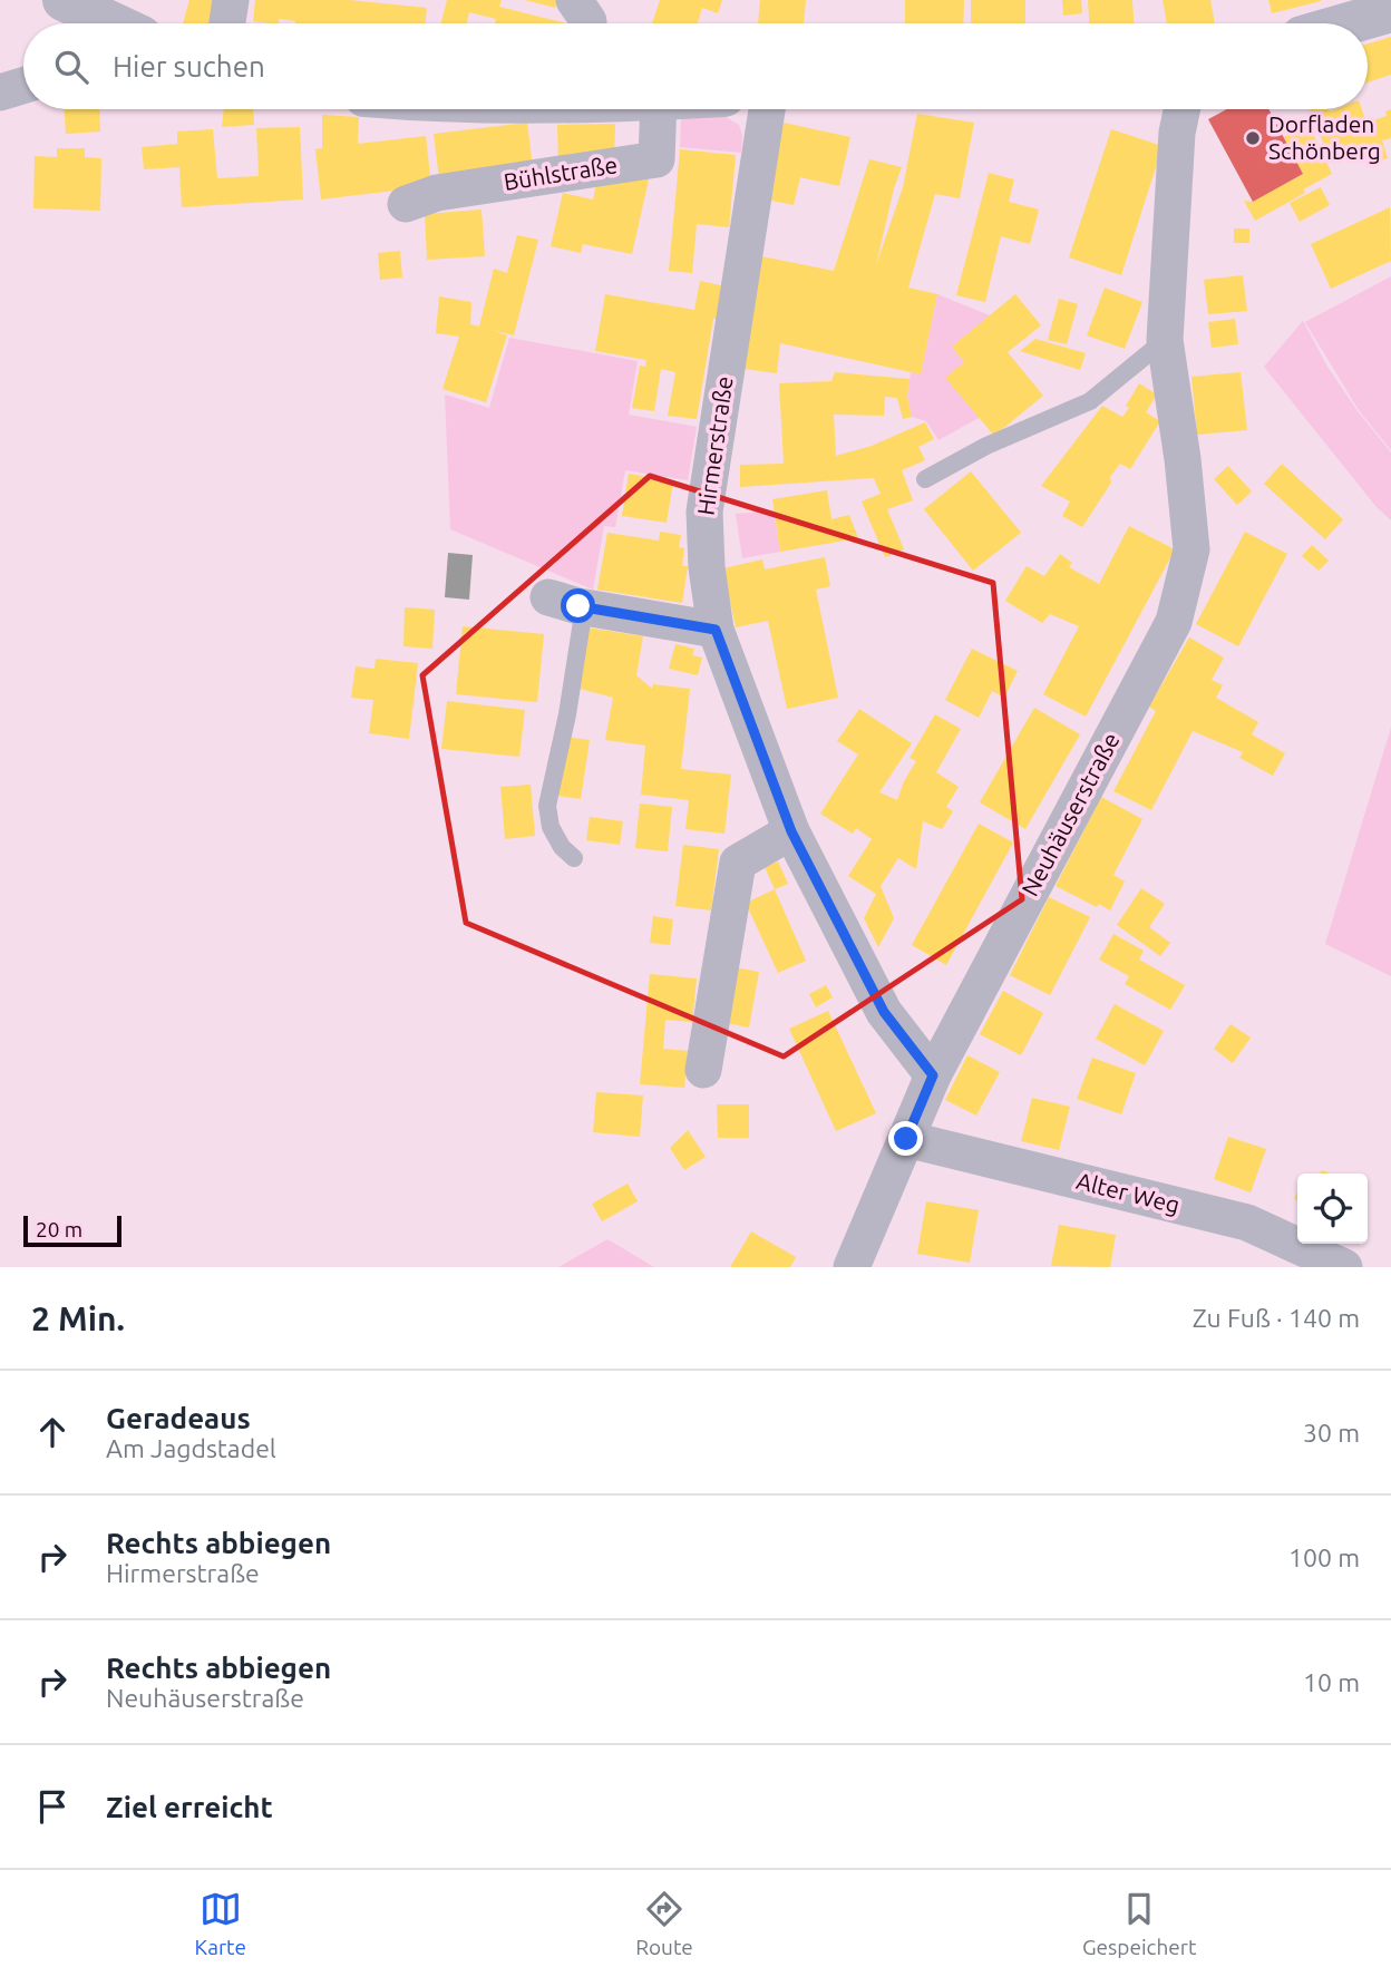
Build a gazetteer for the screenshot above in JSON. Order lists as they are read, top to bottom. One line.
{"streets":{"street":["Bühlstraße","Hirmerstraße","Neuhäuserstraße","Alter Weg"]},"crossings":[["Hirmerstraße","Neuhäuserstraße"],["Neuhäuserstraße","Alter Weg"]],"places":["Dorfladen Schönberg"],"scale_bar":"20 m","page":{"search":"Hier suchen","scale":"20 m","heading":["2 Min.","Zu Fuß · 140 m"],"list":[["Geradeaus","Am Jagdstadel","30 m"],["Rechts abbiegen","Hirmerstraße","100 m"],["Rechts abbiegen","Neuhäuserstraße","10 m"],"Ziel erreicht"],"nav":["Karte","Route","Gespeichert"]}}
